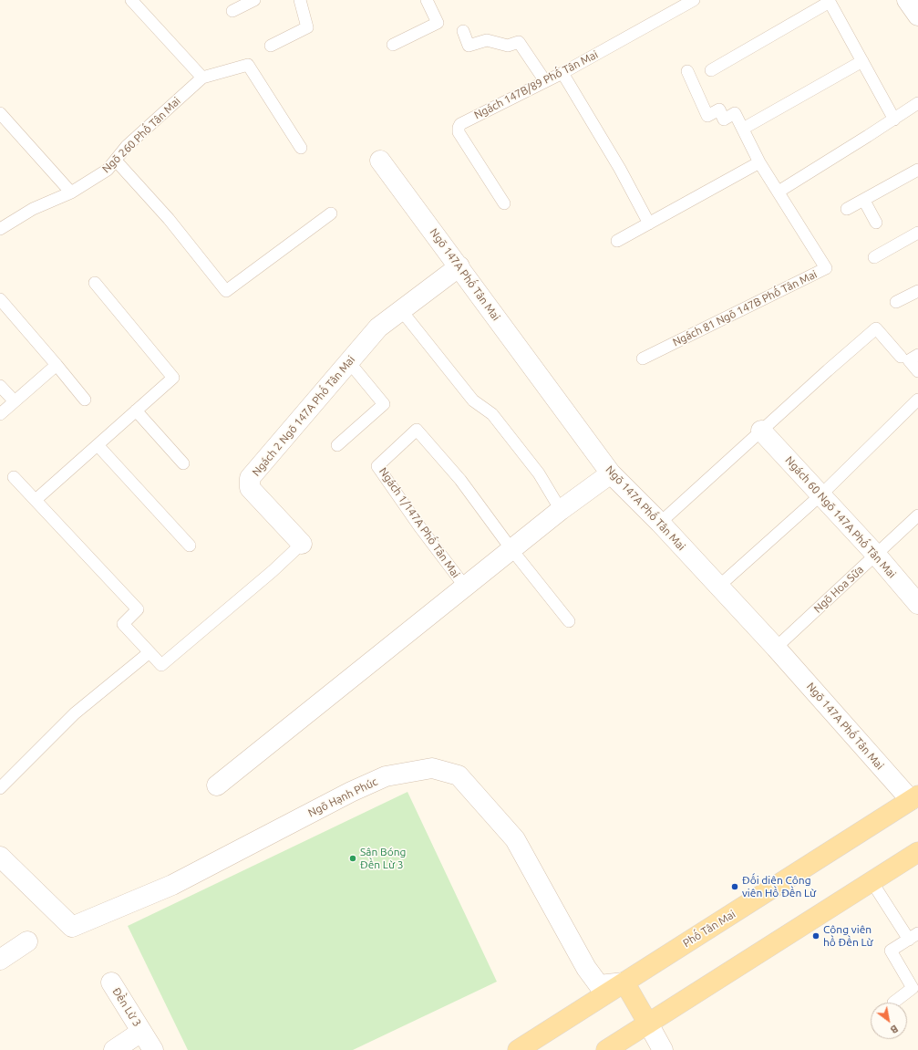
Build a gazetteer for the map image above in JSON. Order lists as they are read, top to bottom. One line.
{"streets":{"main road":["Phố Tân Mai"],"street":["Ngõ 147A Phố Tân Mai","Ngách 2 Ngõ 147A Phố Tân Mai","Ngách 60 Ngõ 147A Phố Tân Mai","Ngách 1/147A Phố Tân Mai","Ngõ Hạnh Phúc","Đền Lừ 3"],"lane":["Ngách 147B/89 Phố Tân Mai","Ngõ 260 Phố Tân Mai","Ngách 81 Ngõ 147B Phố Tân Mai","Ngõ Hoa Sữa"]},"crossings":[["Ngõ 147A Phố Tân Mai","Ngách 2 Ngõ 147A Phố Tân Mai"],["Ngõ 147A Phố Tân Mai","Ngách 1/147A Phố Tân Mai"],["Ngõ 147A Phố Tân Mai","Ngõ Hoa Sữa"],["Ngõ 147A Phố Tân Mai","Phố Tân Mai"],["Ngách 60 Ngõ 147A Phố Tân Mai","Ngõ Hoa Sữa"],["Ngõ Hạnh Phúc","Phố Tân Mai"]],"places":["Sân Bóng Đền Lừ 3","Đối diện Công viên Hồ Đền Lừ","Công viên hồ Đền Lừ"],"north":"bottom right"}
